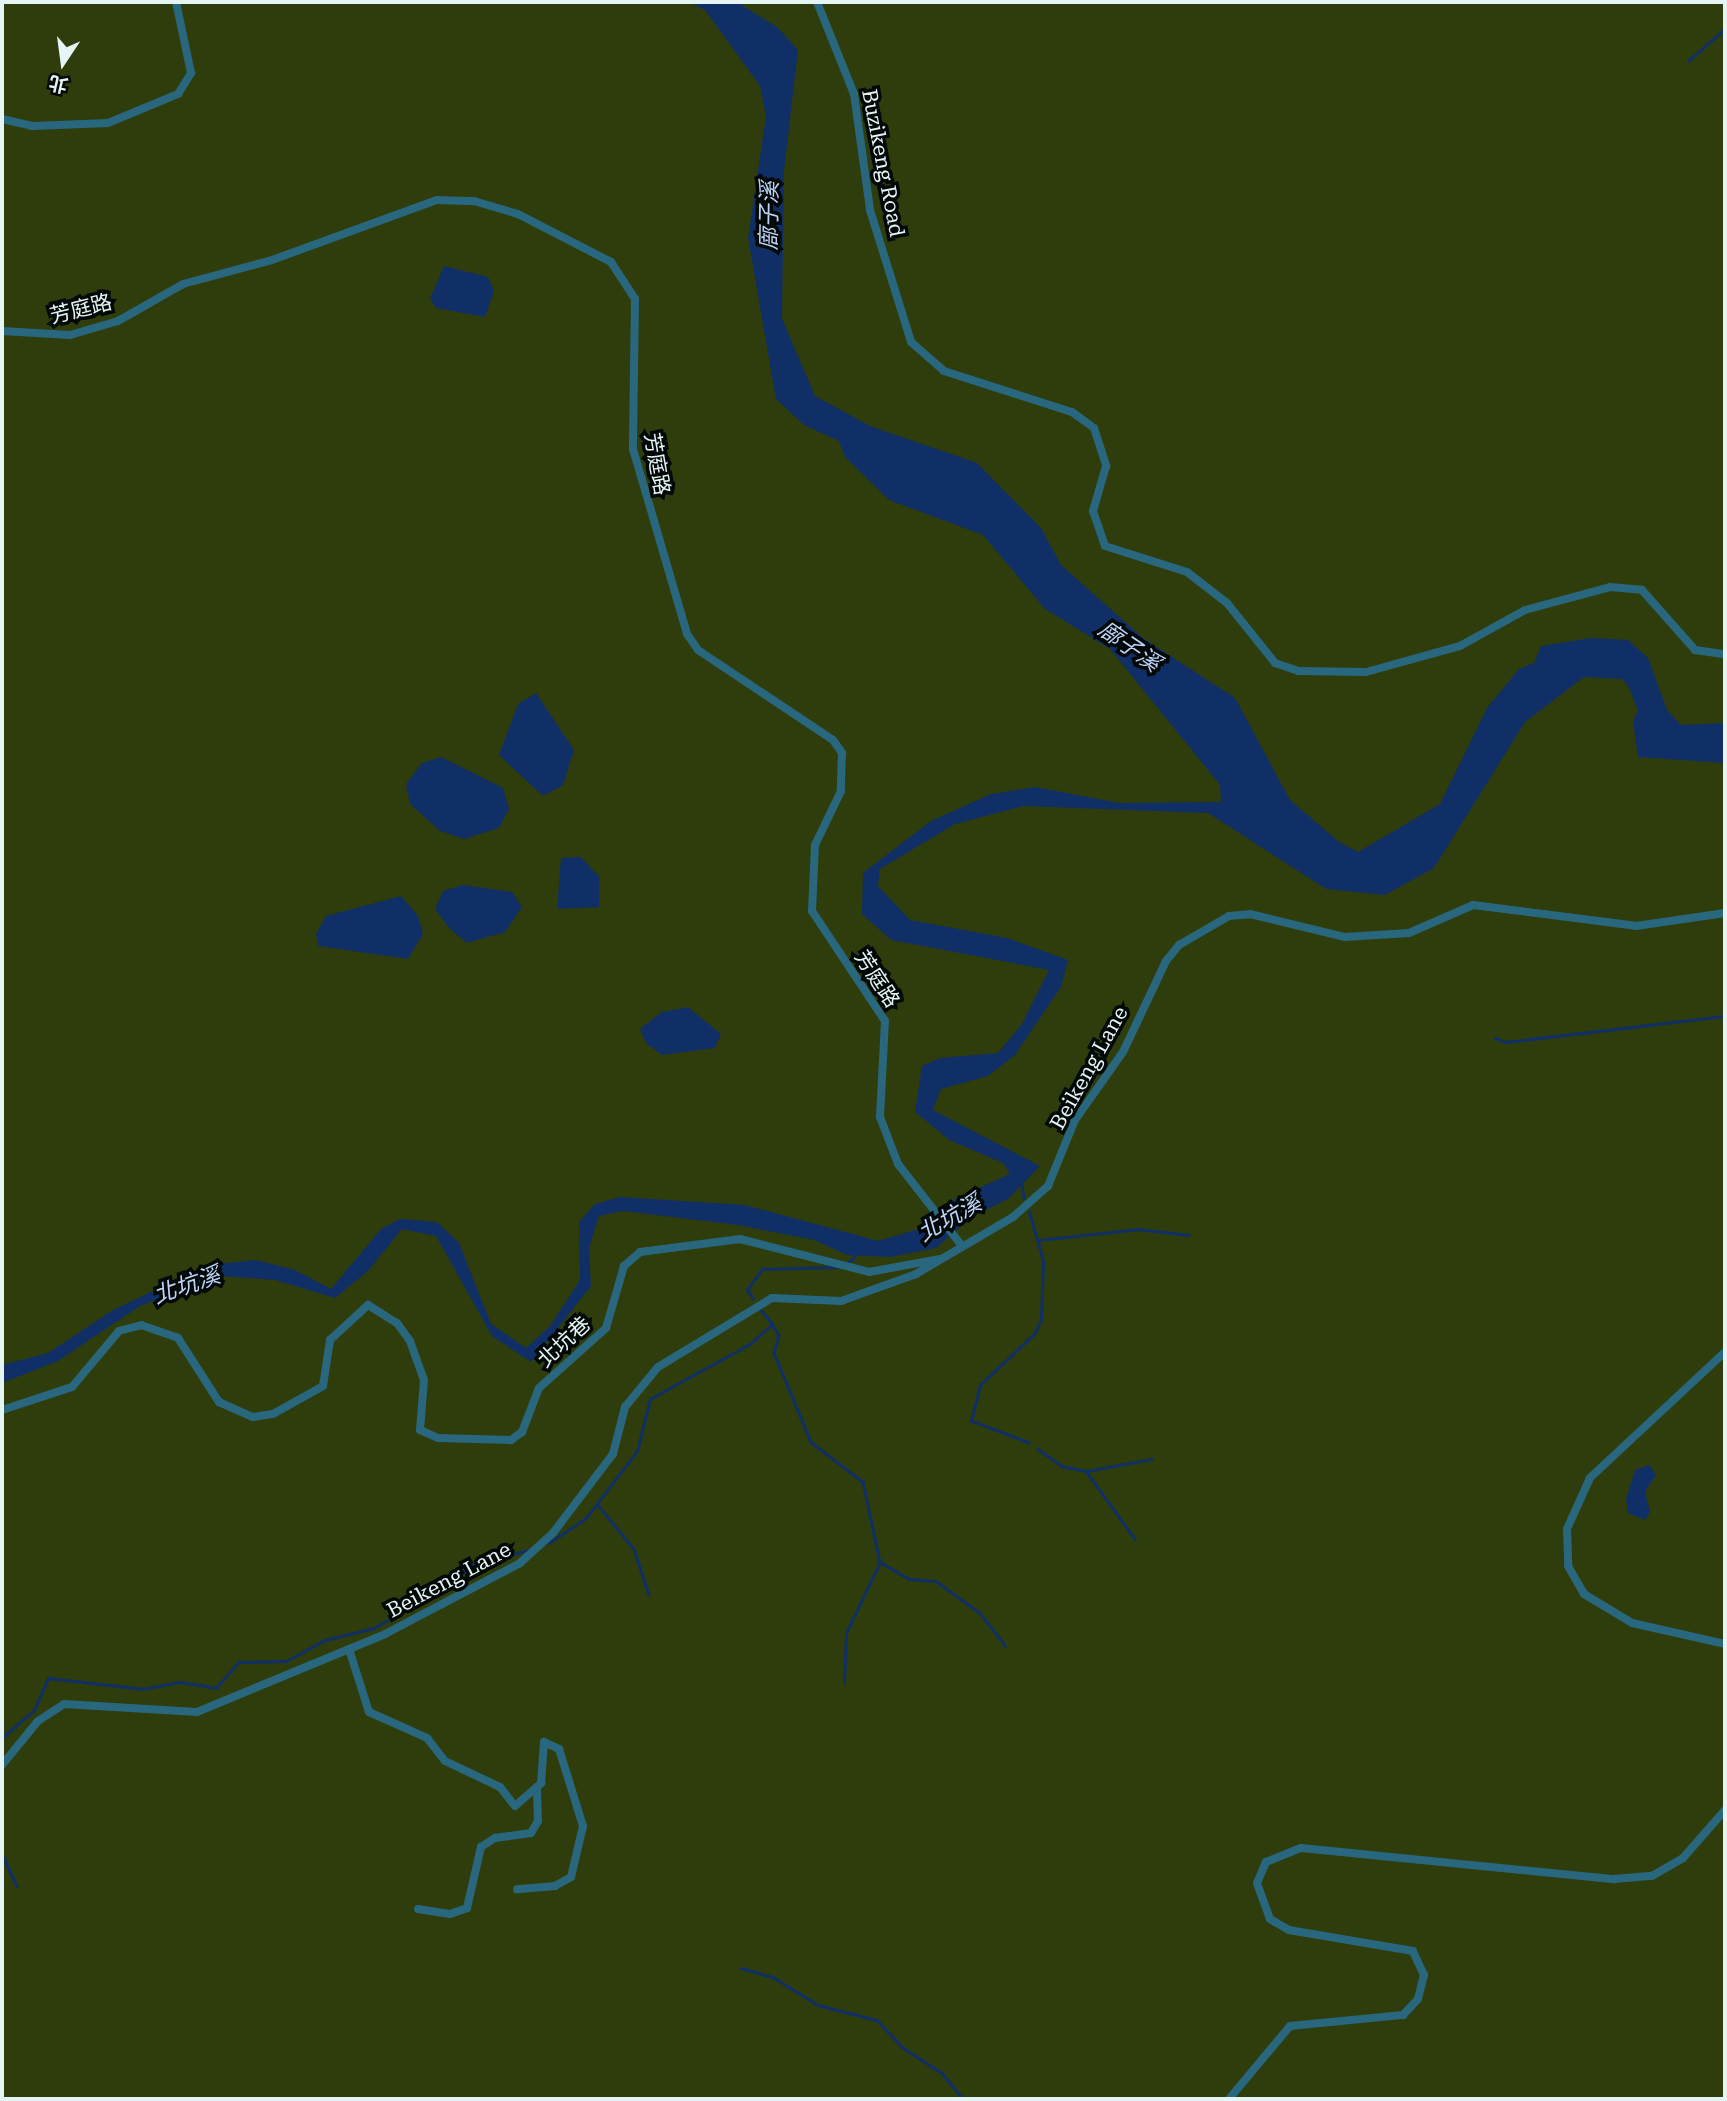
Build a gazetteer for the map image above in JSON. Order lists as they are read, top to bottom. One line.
{"streets":{"street":["Buzikeng Road","芳庭路","Beikeng Lane","北坑巷"]},"crossings":[["芳庭路","Beikeng Lane"],["Beikeng Lane","北坑巷"]],"water":["廍子溪","北坑溪"],"north":"bottom"}
